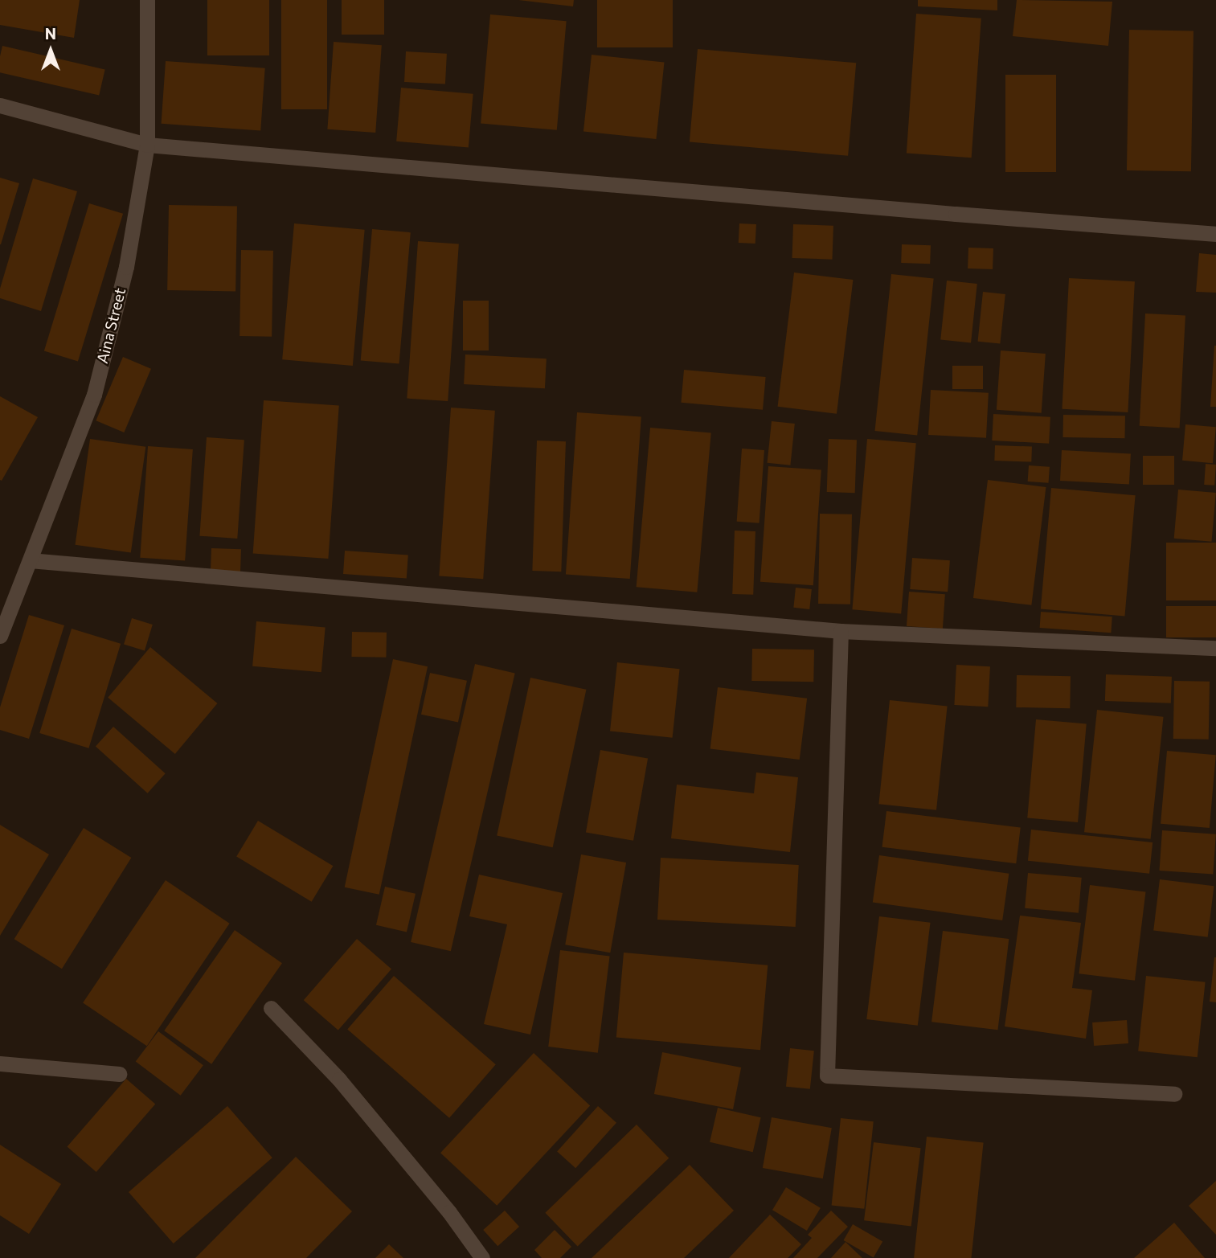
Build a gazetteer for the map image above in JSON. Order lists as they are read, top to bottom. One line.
{"streets":{"street":["Aina Street"]},"north":"top"}
